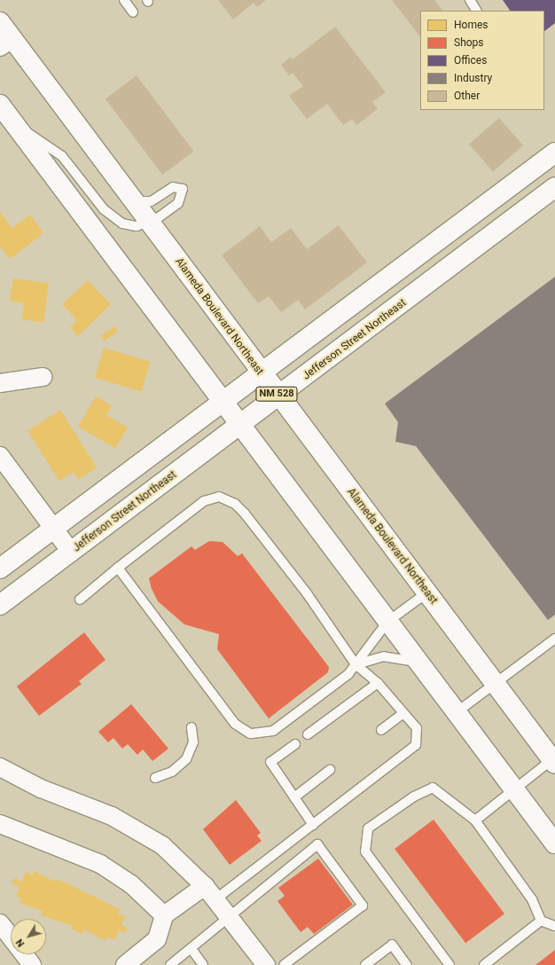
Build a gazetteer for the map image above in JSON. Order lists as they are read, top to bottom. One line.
{"streets":{"main road":["Alameda Boulevard Northeast","Jefferson Street Northeast","NM 528"]},"crossings":[["Alameda Boulevard Northeast","Jefferson Street Northeast"]],"legend":["Homes","Shops","Offices","Industry","Other"],"north":"bottom left"}
